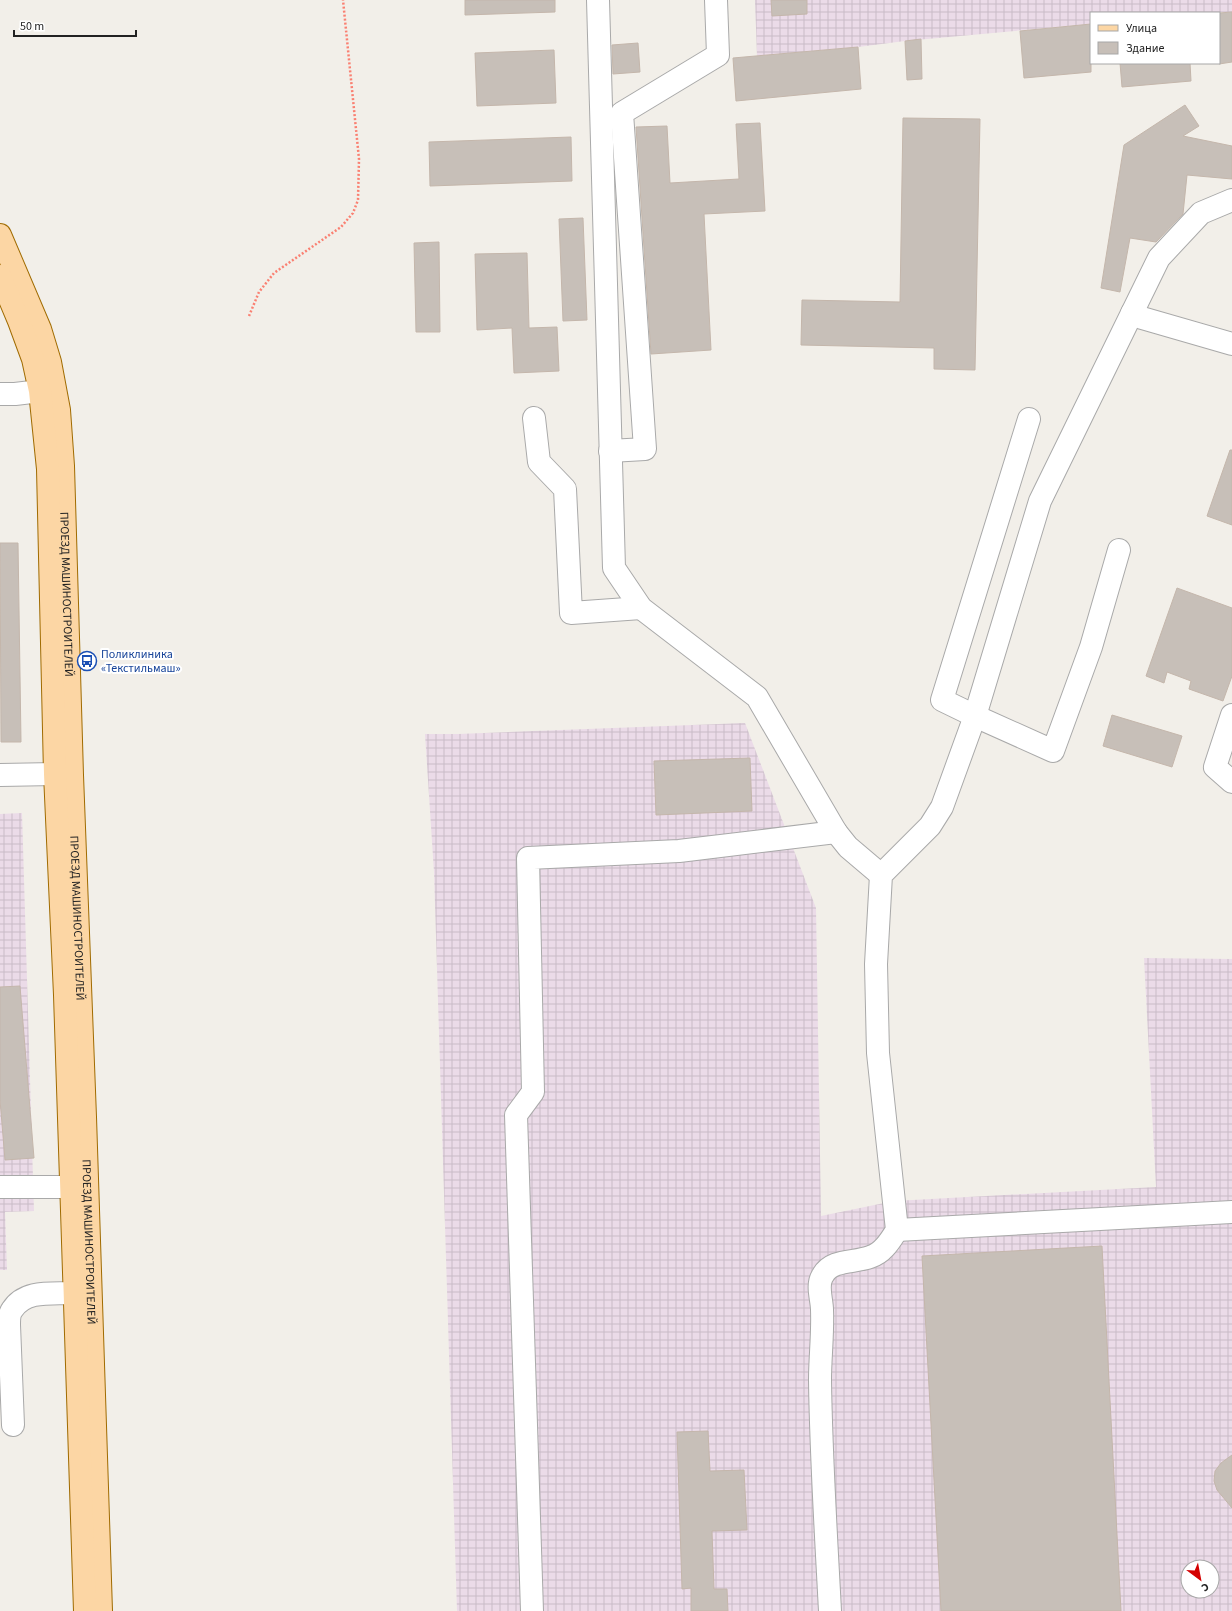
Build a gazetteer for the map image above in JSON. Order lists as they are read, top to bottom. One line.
{"streets":{"main road":["ПРОЕЗД МАШИНОСТРОИТЕЛЕЙ"]},"places":{"bus stop":["Поликлиника «Текстильмаш»"]},"legend":["Улица","Здание"],"scale_bar":"50 m","north":"bottom right"}
